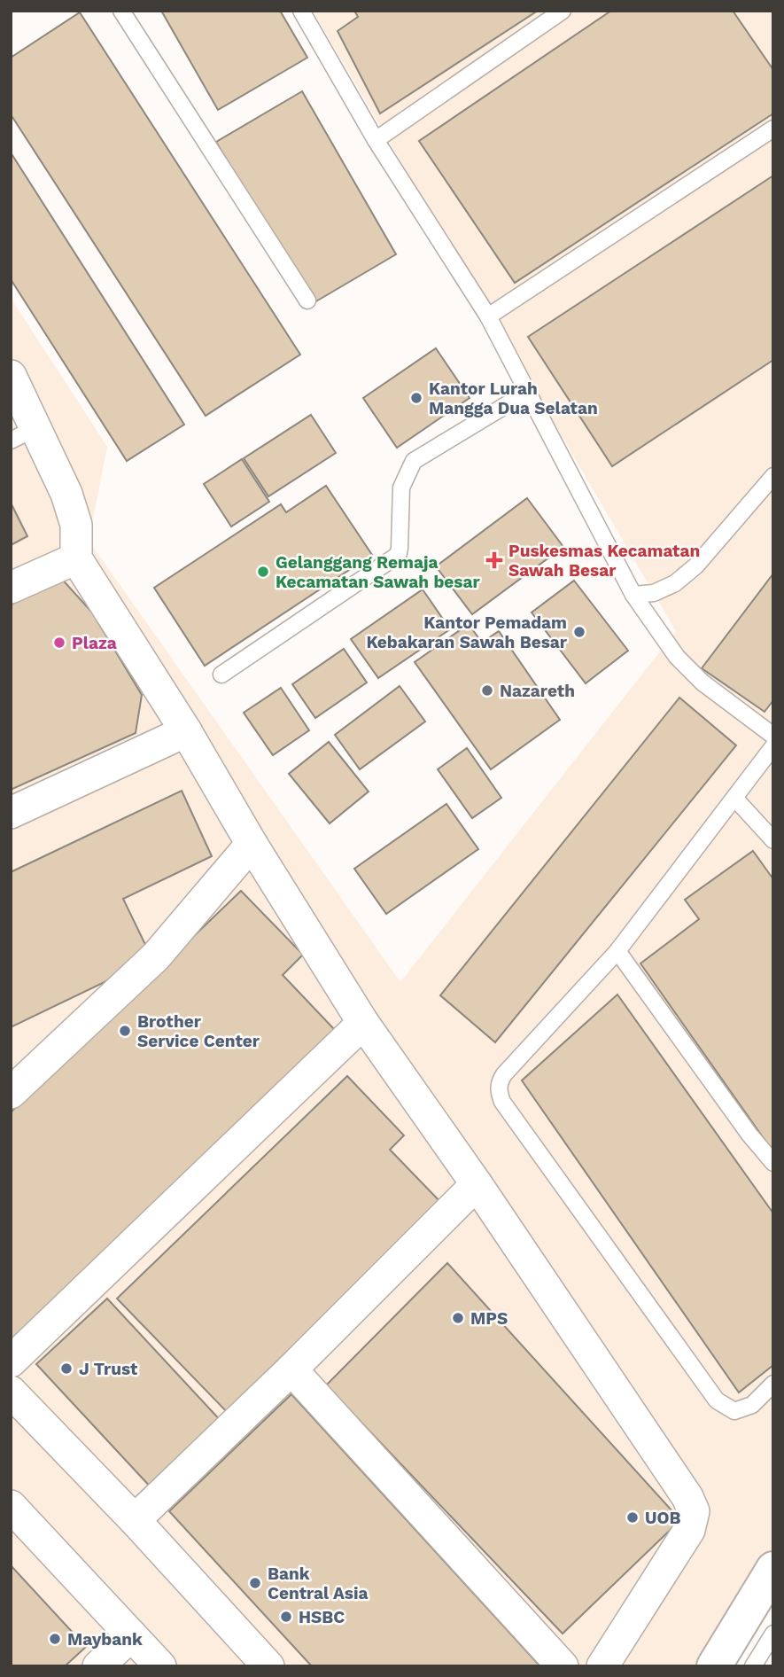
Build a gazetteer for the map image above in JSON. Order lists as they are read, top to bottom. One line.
{"places":{"other":["Kantor Lurah Mangga Dua Selatan","Gelanggang Remaja Kecamatan Sawah besar","Kantor Pemadam Kebakaran Sawah Besar","Plaza","Nazareth","Brother Service Center","MPS","J Trust","UOB","Bank Central Asia","HSBC","Maybank"],"health":["Puskesmas Kecamatan Sawah Besar"]}}
